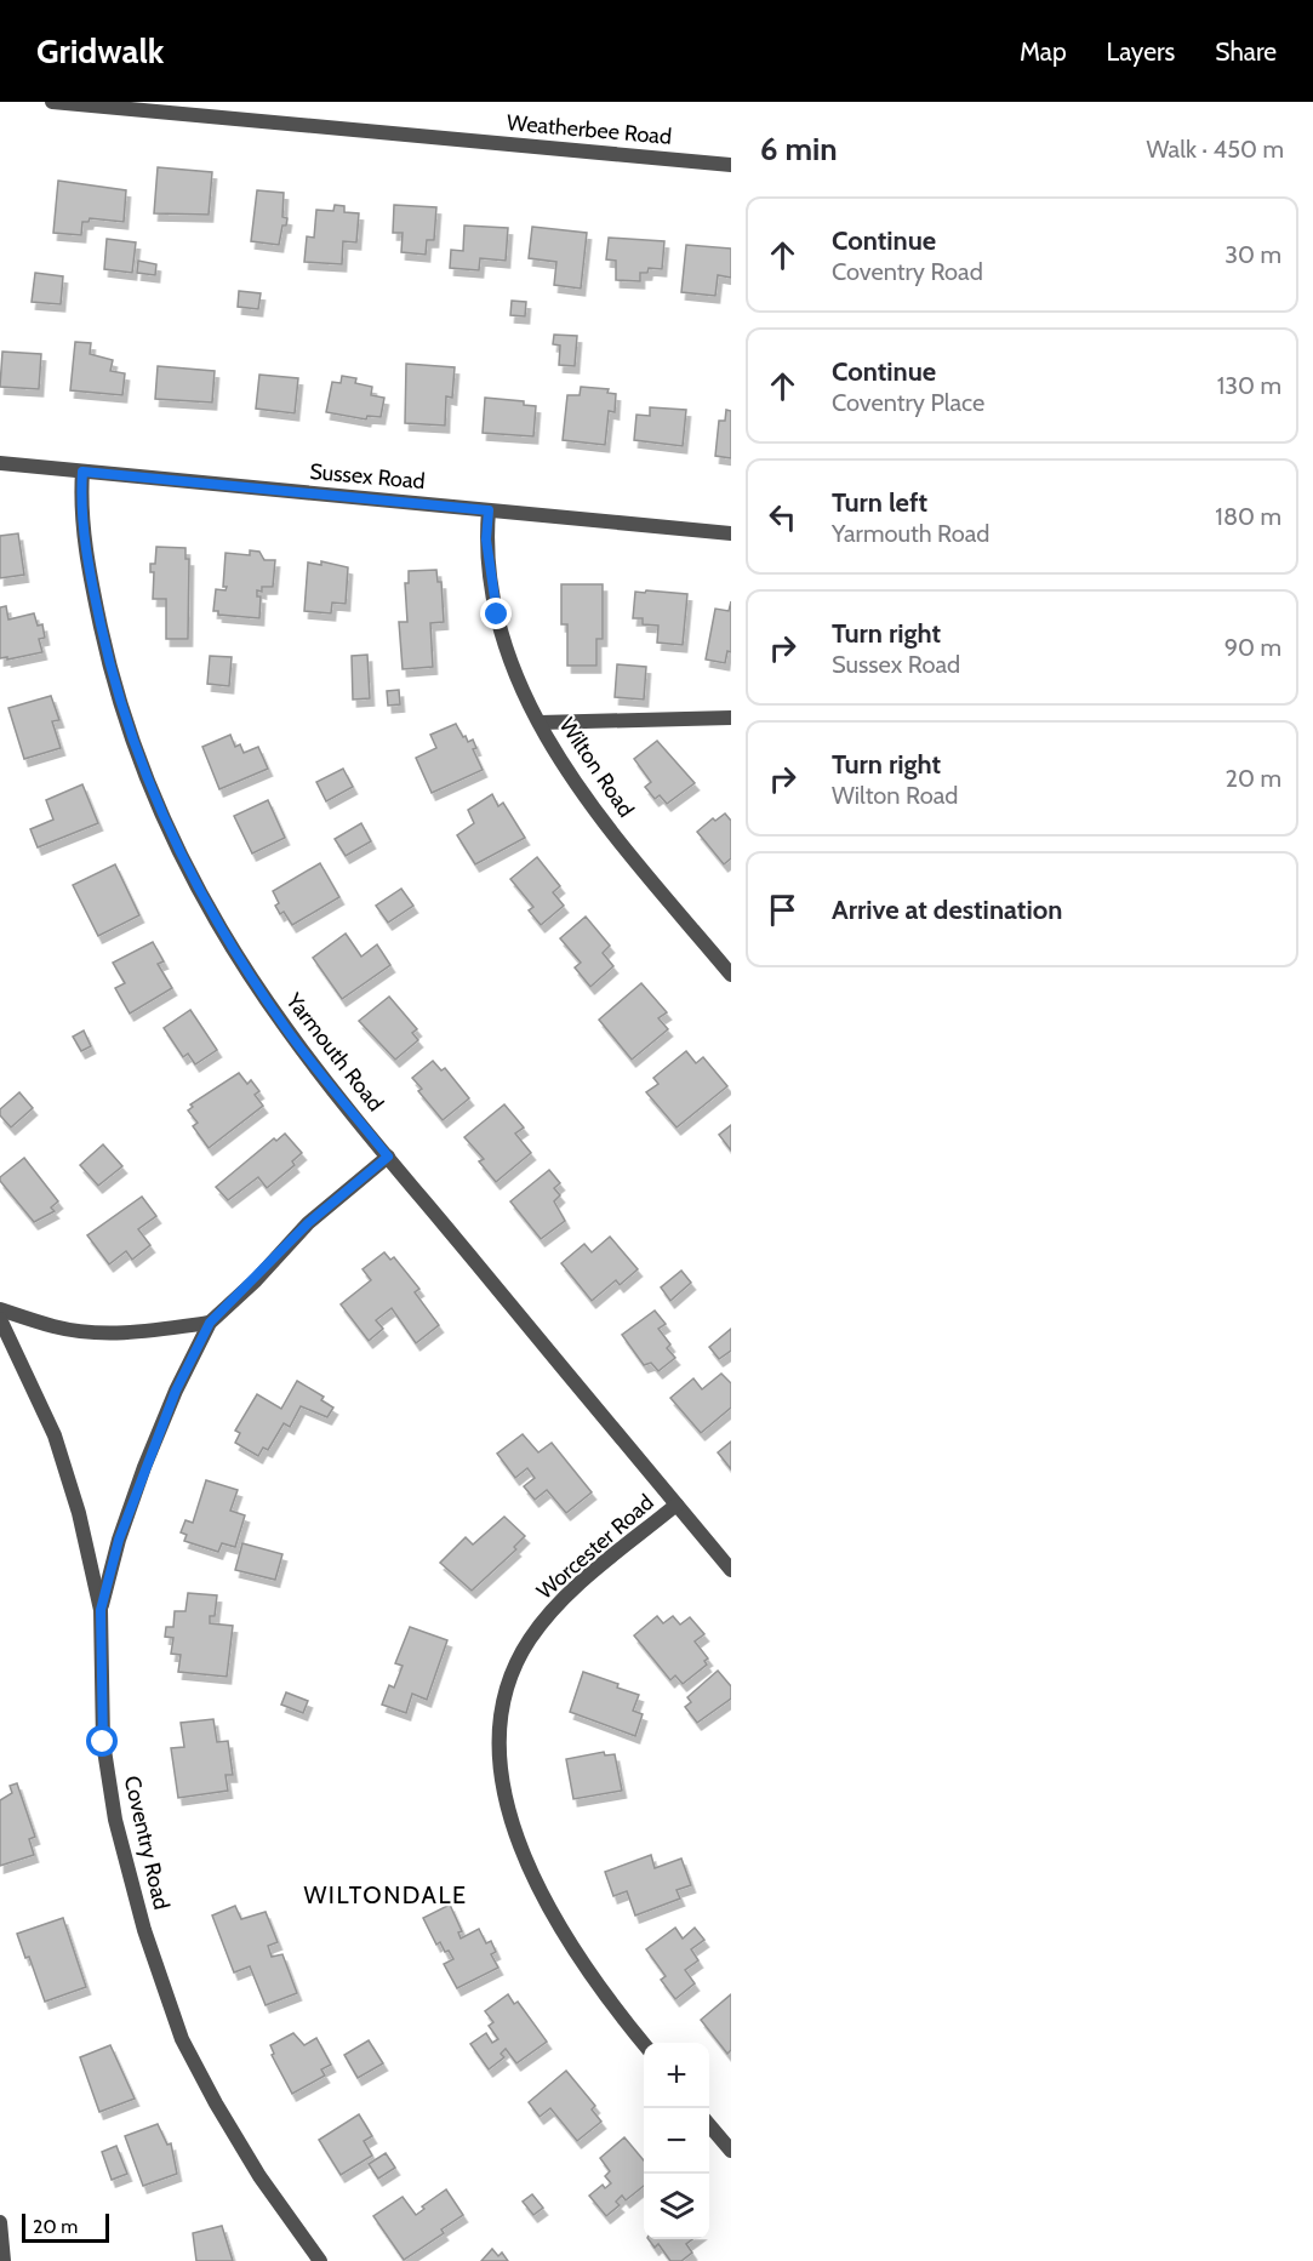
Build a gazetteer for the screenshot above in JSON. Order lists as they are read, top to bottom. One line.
{"streets":{"street":["Weatherbee Road","Sussex Road","Wilton Road","Yarmouth Road","Worcester Road","Coventry Road"]},"crossings":[["Sussex Road","Wilton Road"],["Sussex Road","Yarmouth Road"],["Yarmouth Road","Worcester Road"]],"districts":["WILTONDALE"],"scale_bar":"20 m","page":{"header":"Gridwalk","nav":["Map","Layers","Share"],"heading":["6 min","Walk · 450 m"],"list":[["Continue","Coventry Road","30 m"],["Continue","Coventry Place","130 m"],["Turn left","Yarmouth Road","180 m"],["Turn right","Sussex Road","90 m"],["Turn right","Wilton Road","20 m"],"Arrive at destination"],"map_buttons":["+","−"],"scale":"20 m"}}
